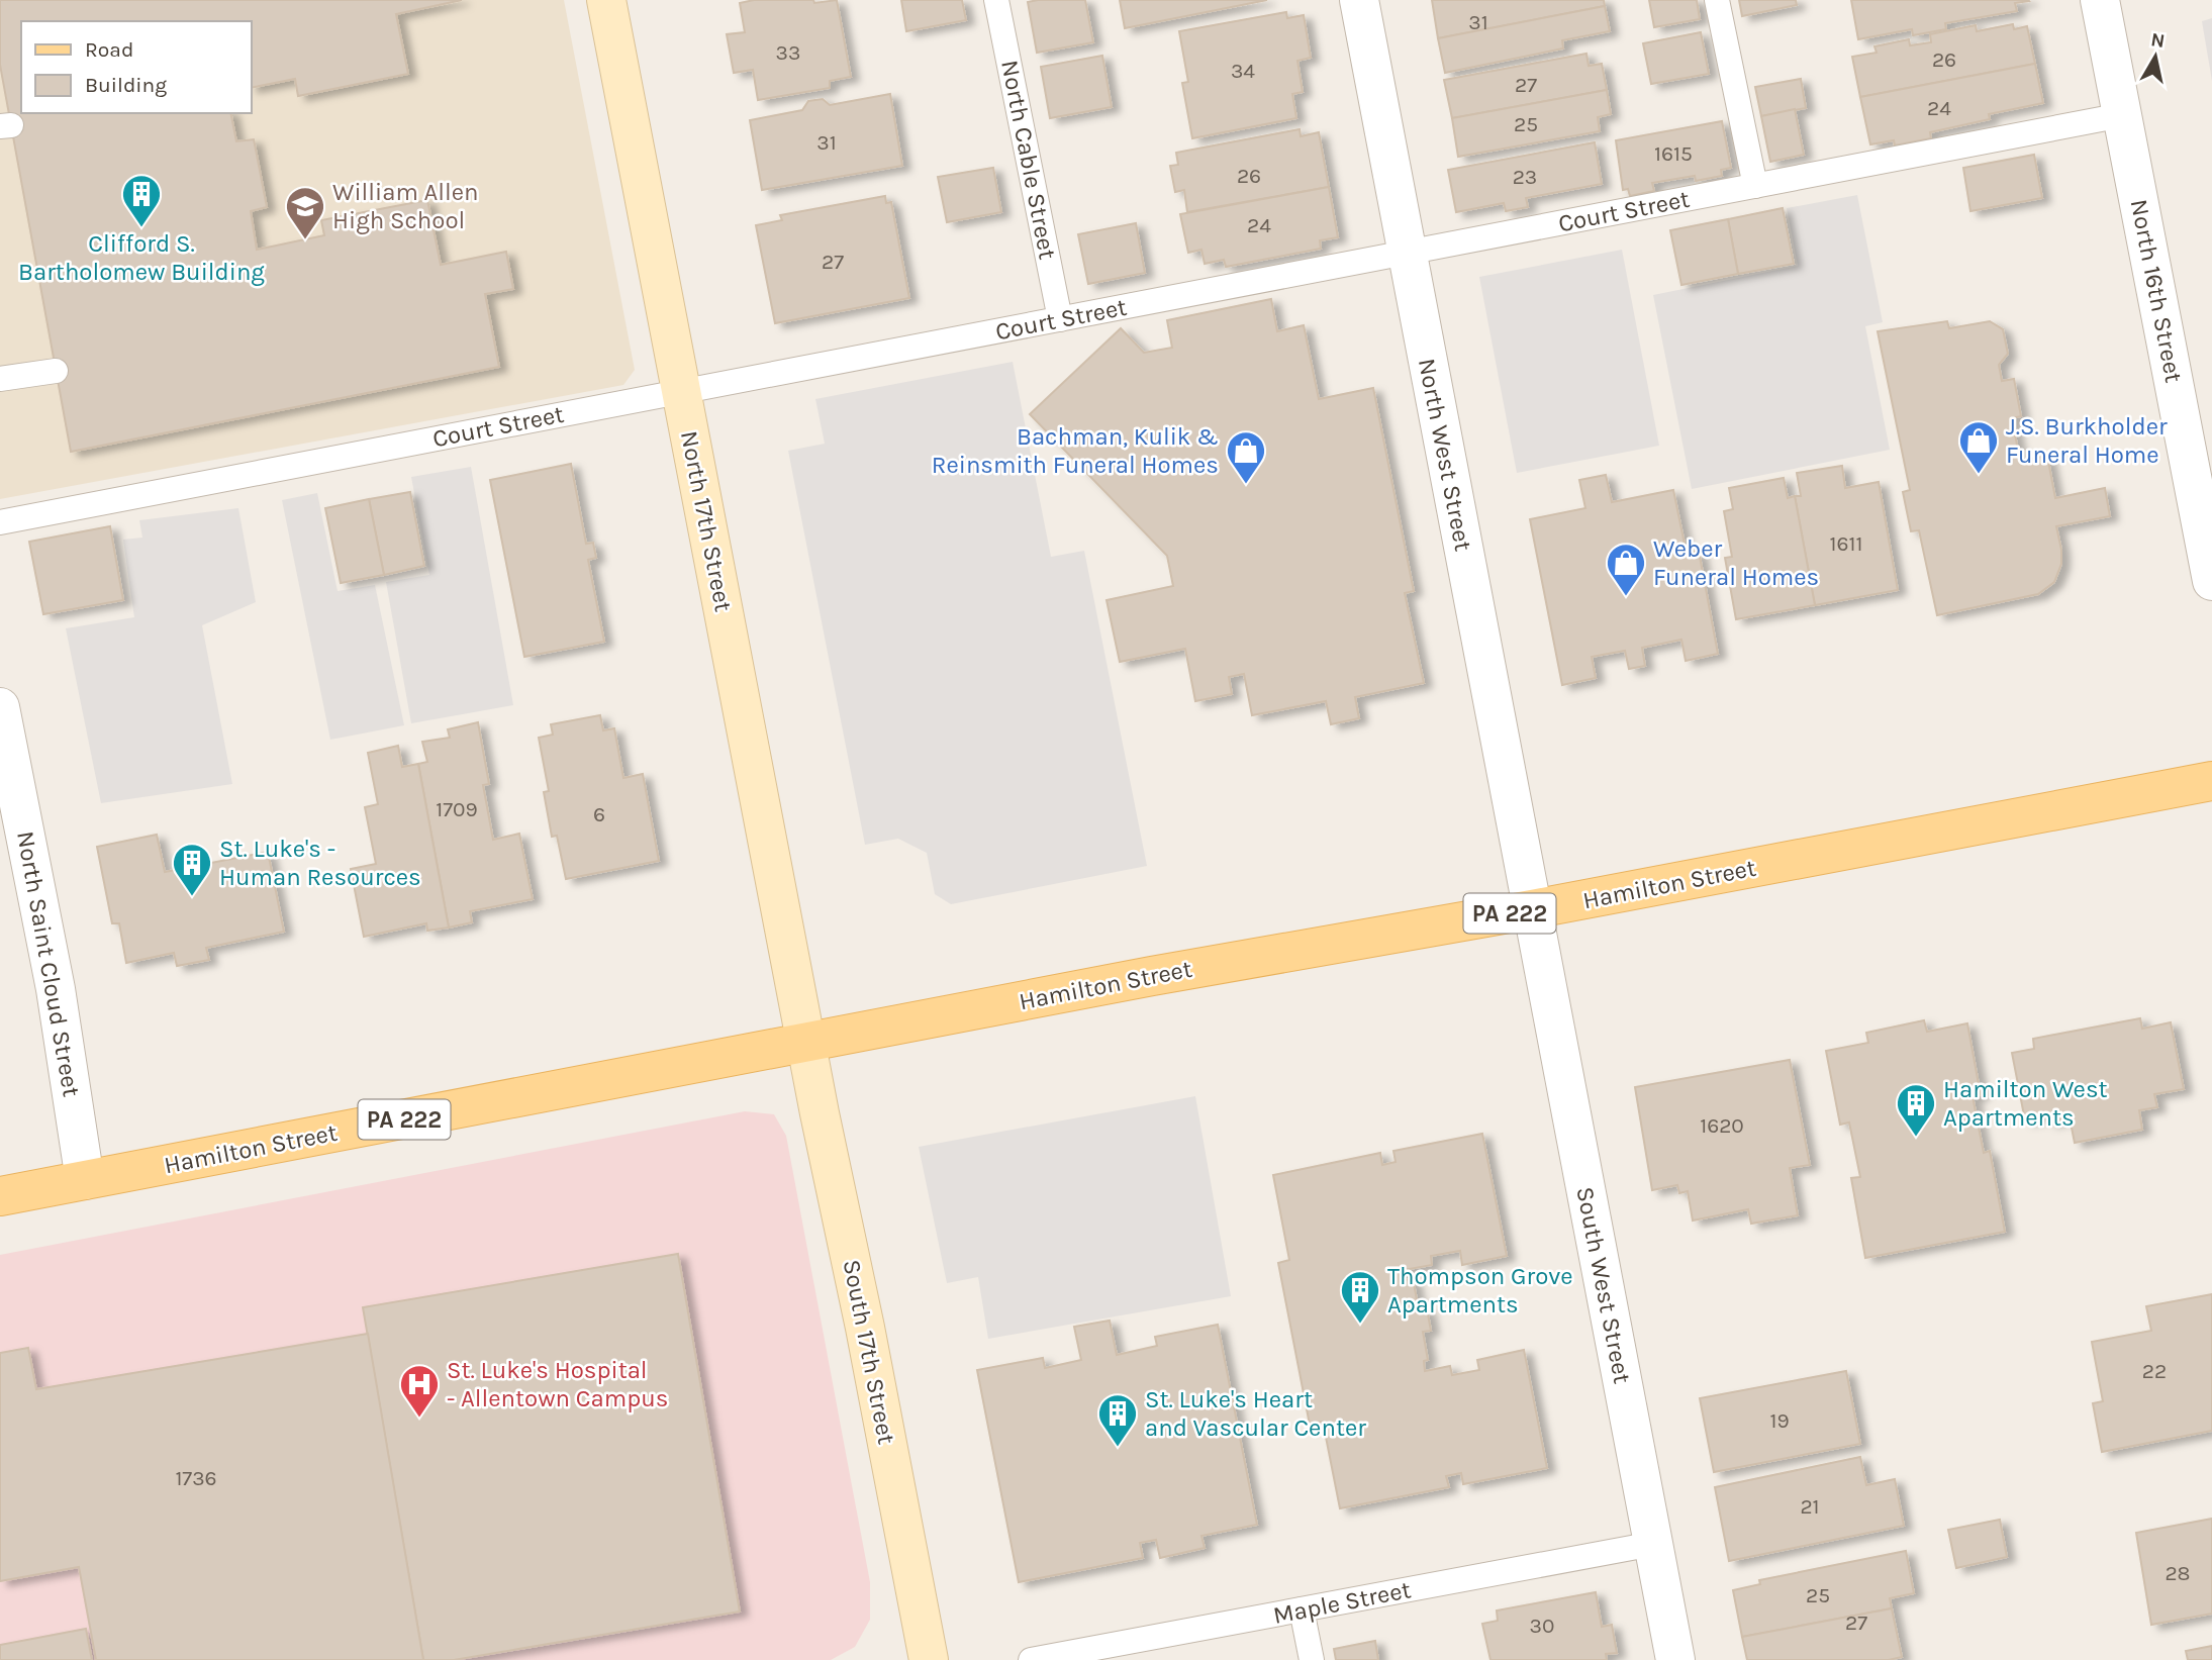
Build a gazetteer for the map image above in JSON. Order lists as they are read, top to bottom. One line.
{"streets":{"main road":["Hamilton Street","PA 222"],"street":["North 16th Street","North West Street","North 17th Street","North Saint Cloud Street","South West Street","South 17th Street"],"lane":["North Cable Street","Court Street","Maple Street"]},"crossings":[["North Cable Street","Court Street"],["Court Street","North 16th Street"],["Court Street","North West Street"],["Court Street","North 17th Street"],["North West Street","Hamilton Street"],["North West Street","South West Street"],["North 17th Street","Hamilton Street"],["North 17th Street","South 17th Street"],["Hamilton Street","North Saint Cloud Street"],["Hamilton Street","South West Street"],["Hamilton Street","South 17th Street"],["South West Street","Maple Street"]],"places":{"building":["Clifford S. Bartholomew Building","St. Luke's - Human Resources","Hamilton West Apartments","Thompson Grove Apartments","St. Luke's Heart and Vascular Center"],"school or university":["William Allen High School"],"shop":["J.S. Burkholder Funeral Home","Bachman, Kulik & Reinsmith Funeral Homes","Weber Funeral Homes"],"hospital":["St. Luke's Hospital - Allentown Campus"]},"house_numbers":["31","33","26","34","27","24","25","31","1615","26","23","24","27","1611","1709","6","1620","22","19","1736","21","28","25","27","30"],"legend":["Road","Building"],"north":"top"}
